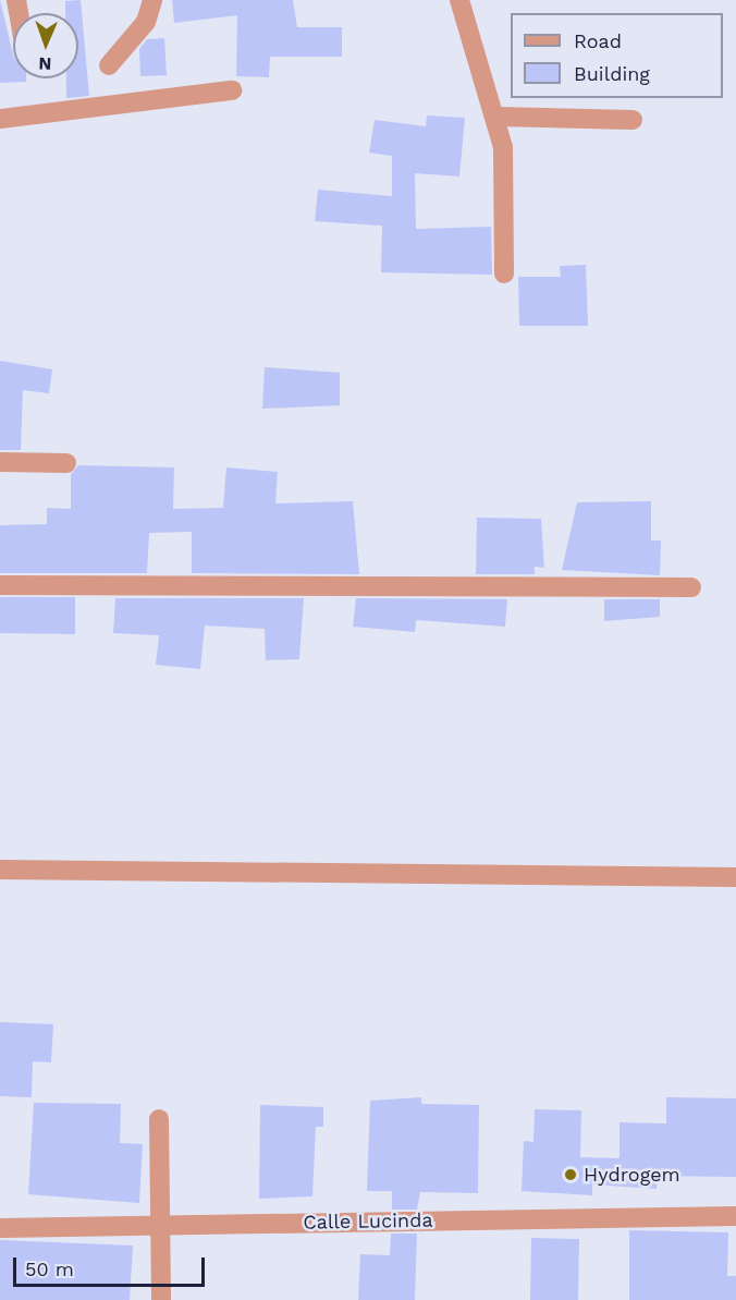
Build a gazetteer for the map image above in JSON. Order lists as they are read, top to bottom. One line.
{"streets":{"street":["Calle Lucinda"]},"places":["Hydrogem"],"legend":["Road","Building"],"scale_bar":"50 m","north":"bottom"}
